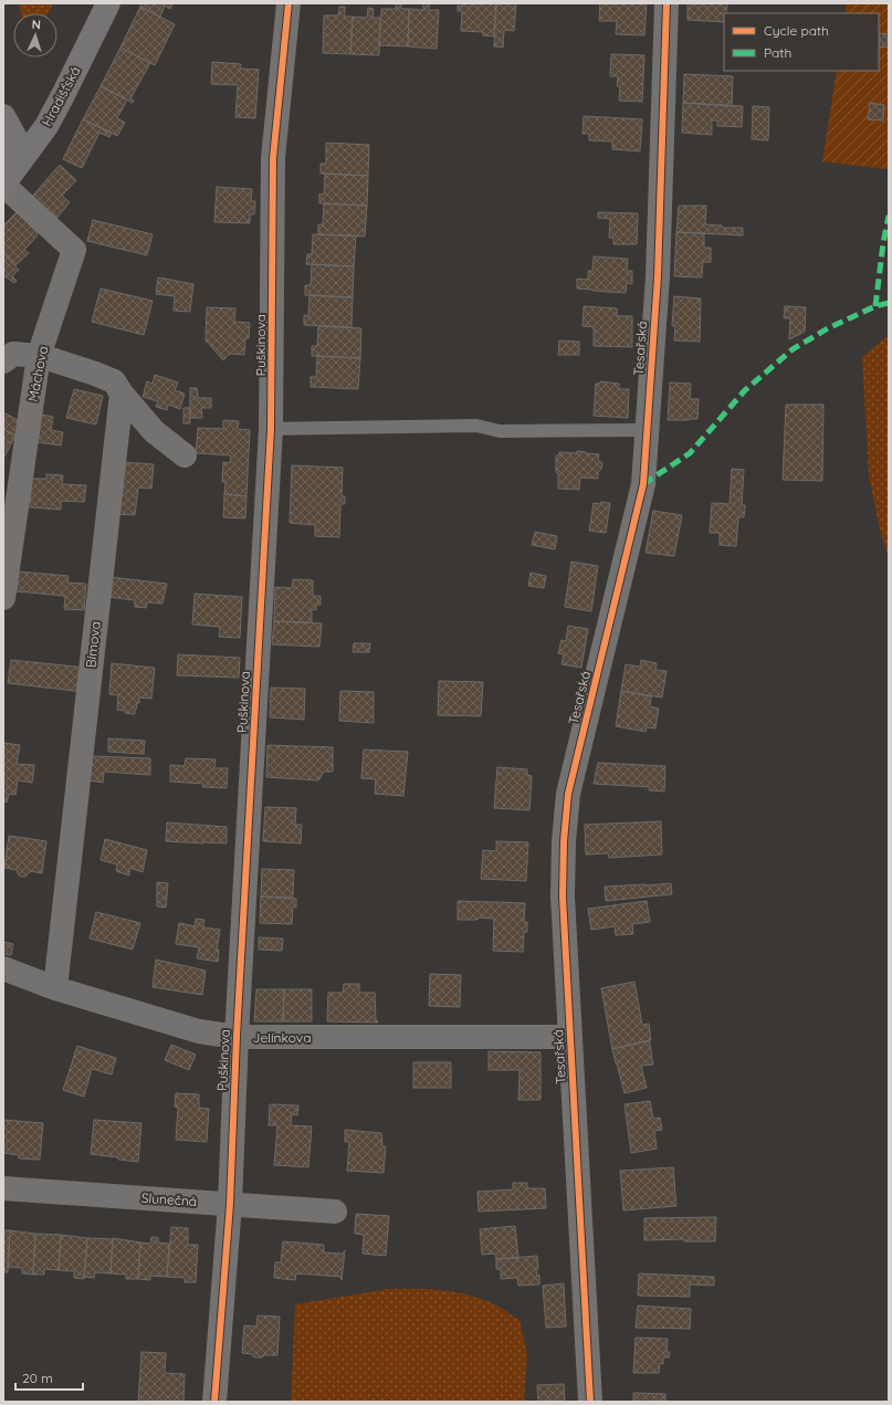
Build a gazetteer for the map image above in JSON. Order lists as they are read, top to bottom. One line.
{"streets":{"main road":["Hradišťská"],"street":["Puškinova","Tesařská","Máchova","Bímova","Jelínkova","Slunečná"]},"crossings":[["Hradišťská","Máchova"],["Puškinova","Jelínkova"],["Puškinova","Slunečná"],["Tesařská","Jelínkova"],["Bímova","Jelínkova"]],"legend":["Cycle path","Path"],"scale_bar":"20 m","north":"top"}
